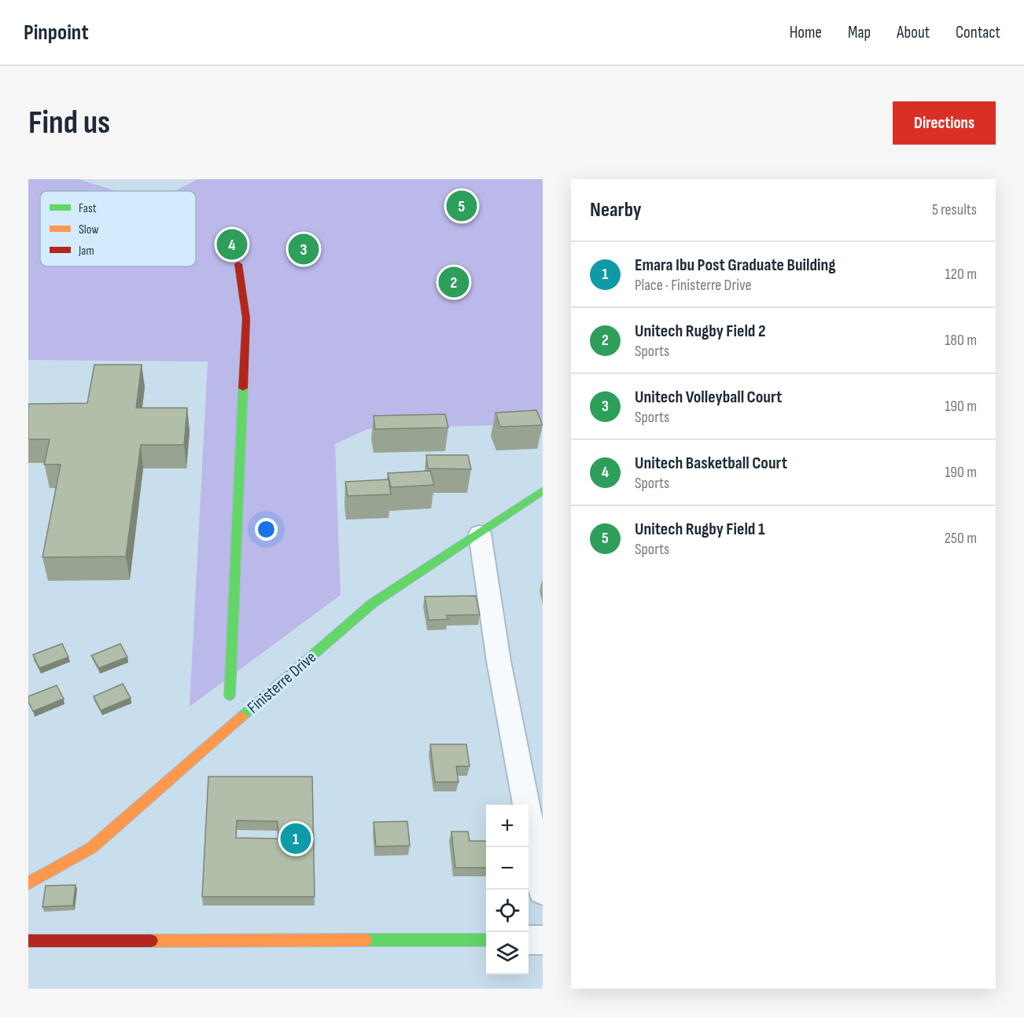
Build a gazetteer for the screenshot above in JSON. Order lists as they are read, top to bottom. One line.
{"streets":{"street":["Finisterre Drive"]},"legend":["Fast","Slow","Jam"],"page":{"header":"Pinpoint","nav":["Home","Map","About","Contact"],"buttons":"Directions","title":"Find us","heading":["Nearby","5 results"],"pins":["5","4","3","2","1"],"list":[{"mark":"1","name":"Emara Ibu Post Graduate Building","note":"Place · Finisterre Drive","value":"120 m"},{"mark":"2","name":"Unitech Rugby Field 2","note":"Sports","value":"180 m"},{"mark":"3","name":"Unitech Volleyball Court","note":"Sports","value":"190 m"},{"mark":"4","name":"Unitech Basketball Court","note":"Sports","value":"190 m"},{"mark":"5","name":"Unitech Rugby Field 1","note":"Sports","value":"250 m"}],"map_buttons":["+","−"]}}
